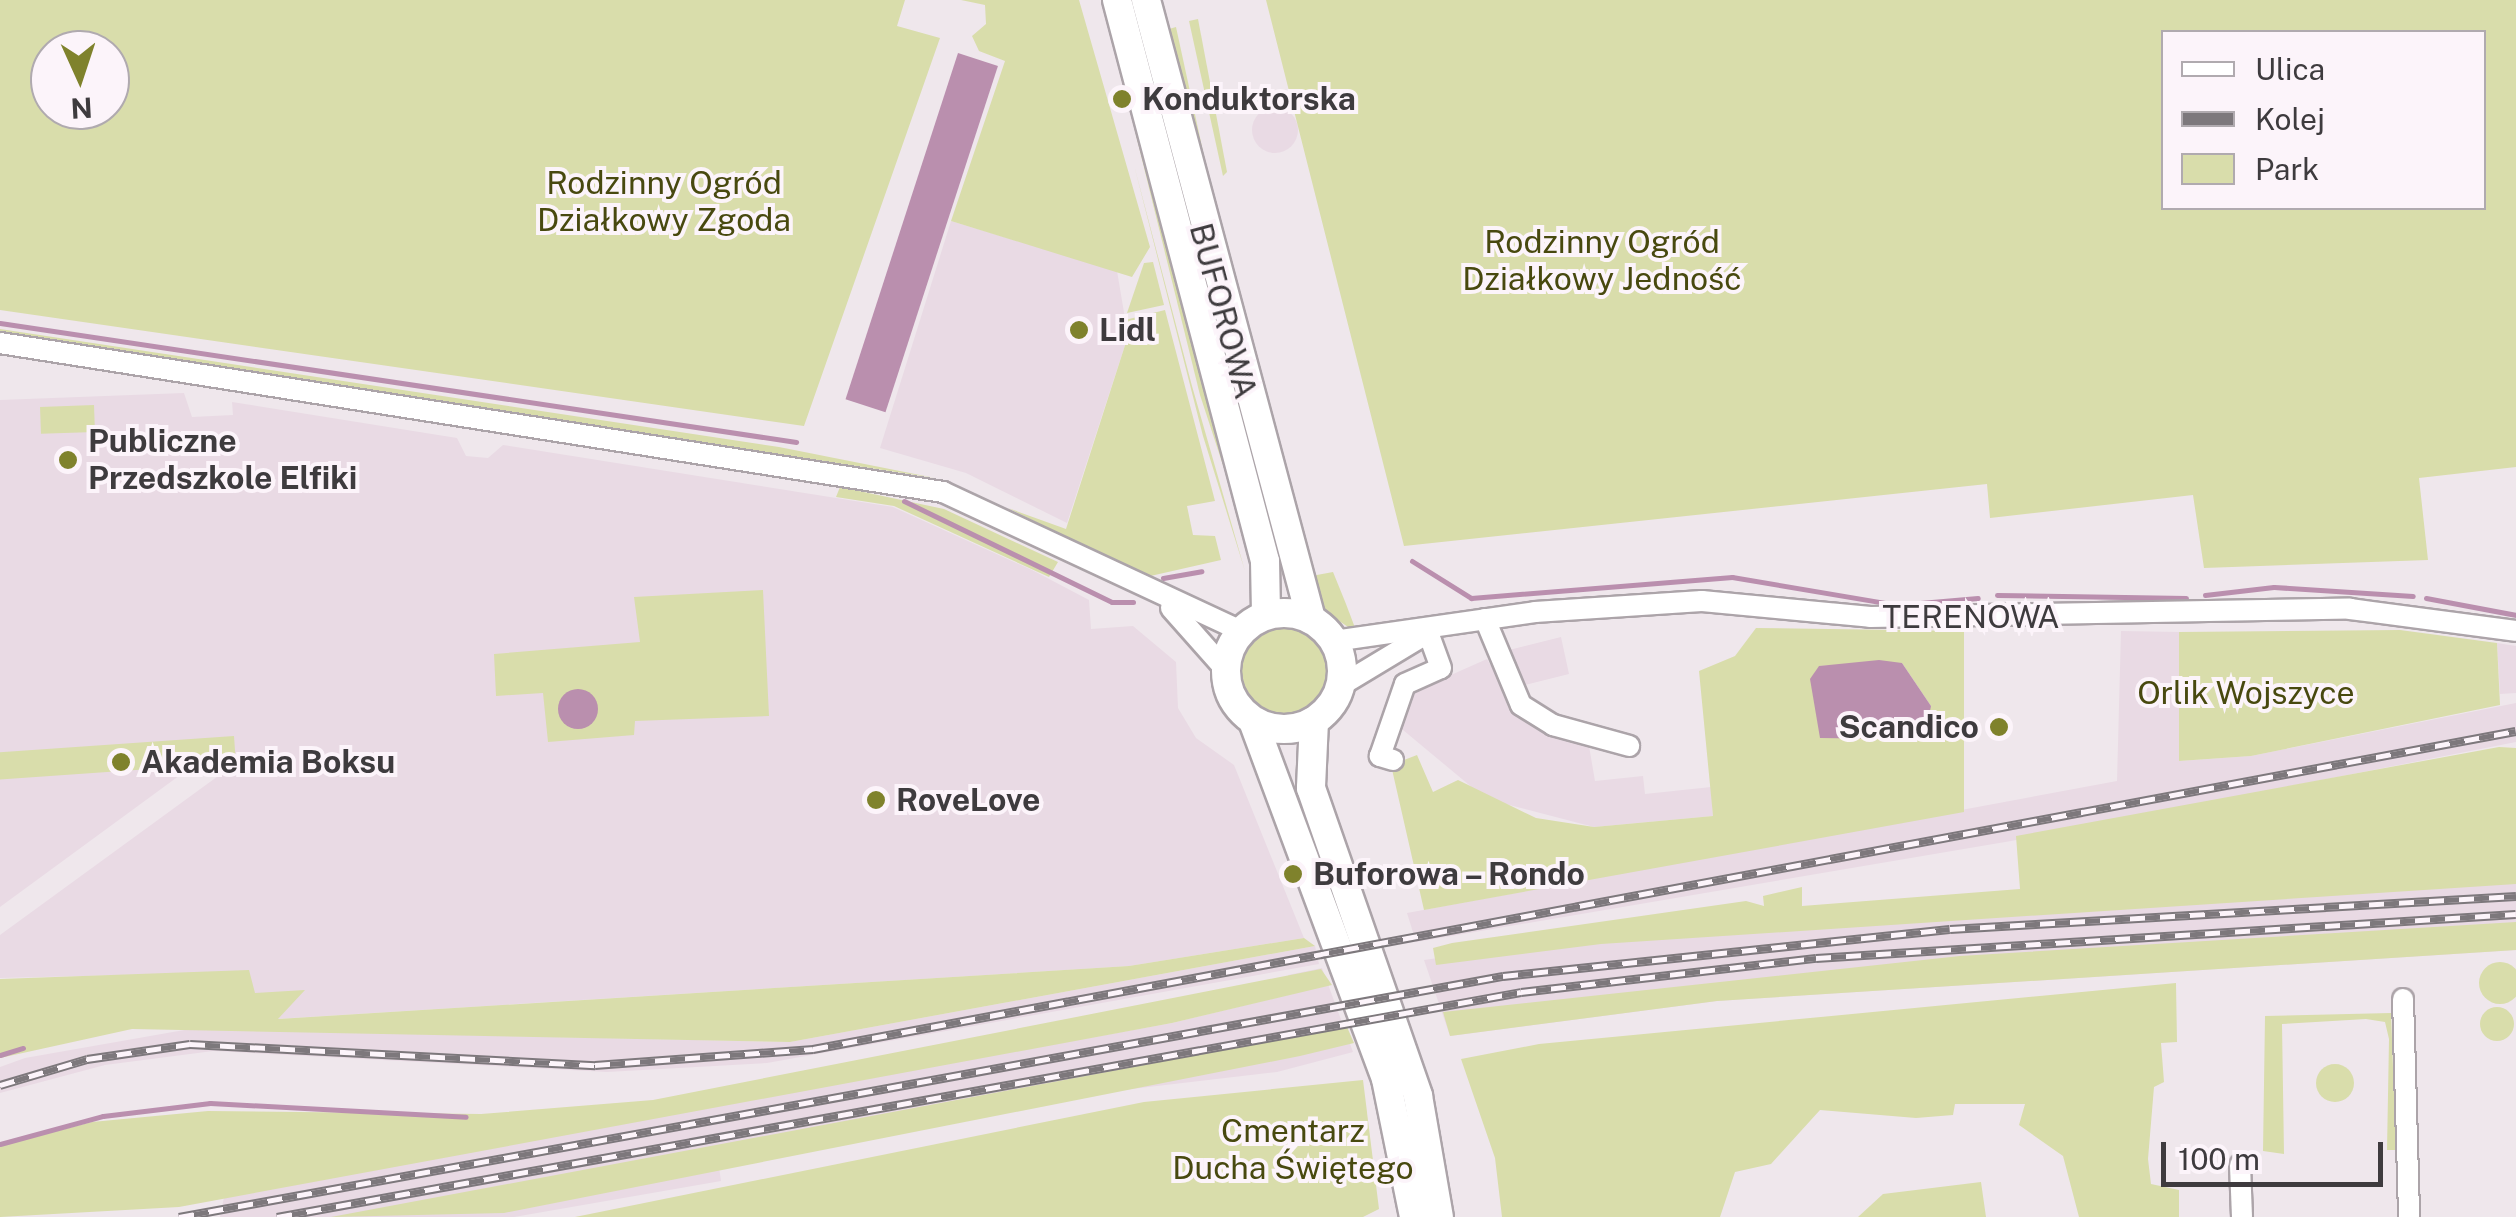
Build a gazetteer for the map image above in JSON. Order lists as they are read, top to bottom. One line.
{"streets":{"main road":["BUFOROWA"],"street":["TERENOWA"]},"crossings":[["BUFOROWA","TERENOWA"]],"parks":["Rodzinny Ogród Działkowy Zgoda","Rodzinny Ogród Działkowy Jedność","Orlik Wojszyce","Cmentarz Ducha Świętego"],"places":["Konduktorska","Lidl","Publiczne Przedszkole Elfiki","Scandico","Akademia Boksu","RoveLove","Buforowa – Rondo"],"legend":["Ulica","Kolej","Park"],"scale_bar":"100 m","north":"bottom"}
